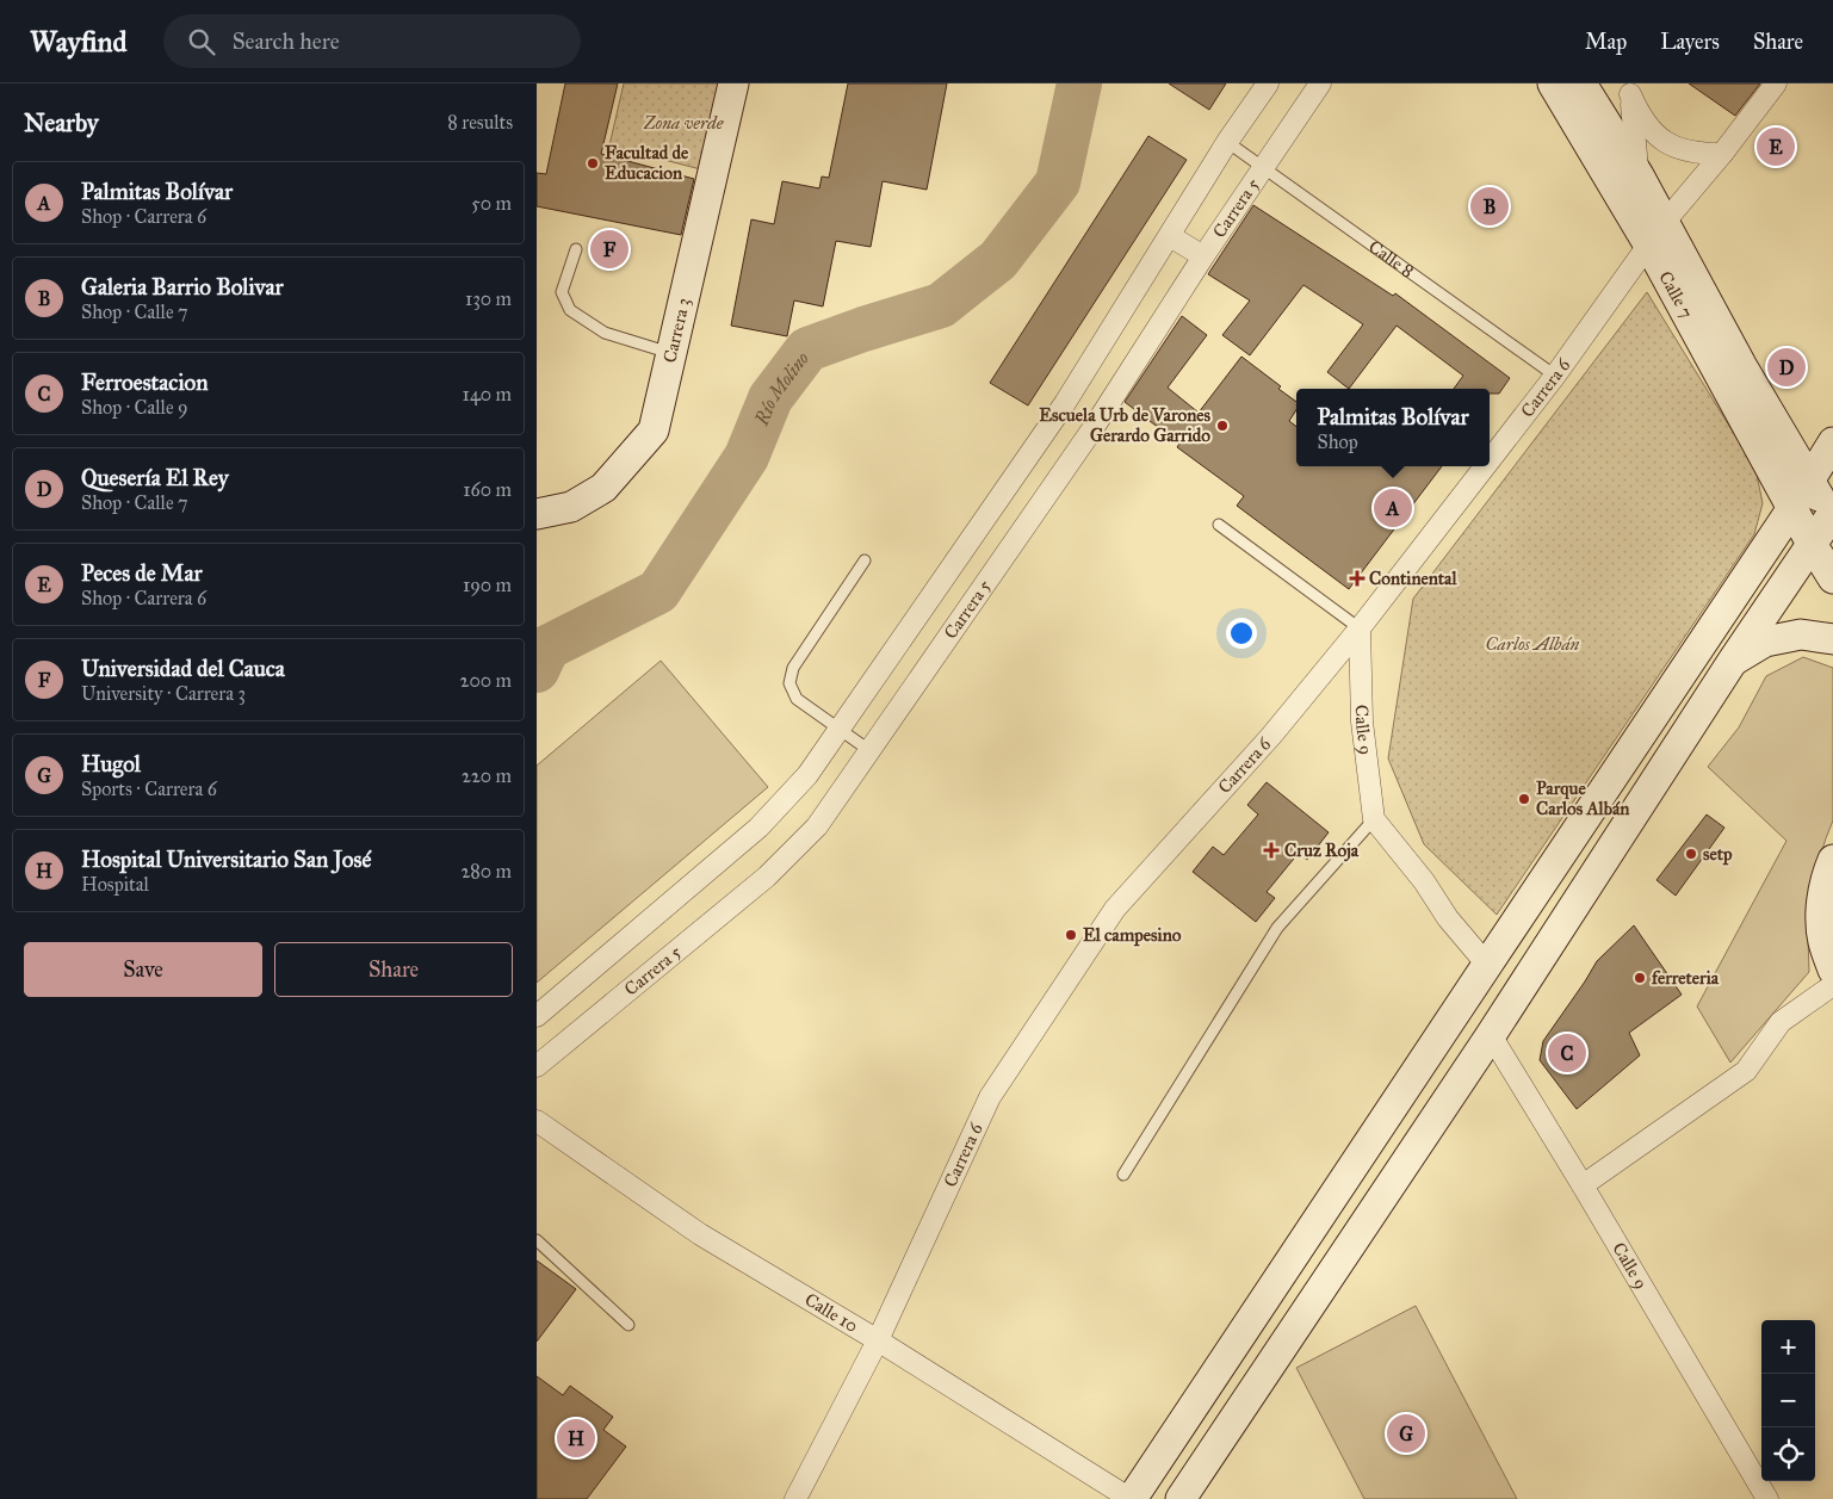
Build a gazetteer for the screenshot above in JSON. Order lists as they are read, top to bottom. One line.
{"streets":{"main road":["Calle 7","Carrera 3"],"street":["Carrera 5","Carrera 6","Calle 9","Calle 10"],"lane":["Calle 8"]},"crossings":[["Carrera 5","Calle 8"],["Calle 8","Carrera 6"],["Calle 7","Carrera 6"],["Carrera 6","Calle 9"],["Carrera 6","Calle 10"]],"water":["Río Molino"],"parks":["Zona verde","Carlos Albán"],"places":{"other":["Facultad de Educacion","Escuela Urb de Varones Gerardo Garrido","Parque Carlos Albán","setp","El campesino","ferreteria"],"health":["Continental","Cruz Roja"]},"page":{"header":"Wayfind","search":"Search here","nav":["Map","Layers","Share"],"heading":["Nearby","8 results"],"pins":["E","B","F","D","A","C","G","H"],"list":[{"mark":"A","name":"Palmitas Bolívar","note":"Shop · Carrera 6","value":"50 m"},{"mark":"B","name":"Galeria Barrio Bolivar","note":"Shop · Calle 7","value":"130 m"},{"mark":"C","name":"Ferroestacion","note":"Shop · Calle 9","value":"140 m"},{"mark":"D","name":"Quesería El Rey","note":"Shop · Calle 7","value":"160 m"},{"mark":"E","name":"Peces de Mar","note":"Shop · Carrera 6","value":"190 m"},{"mark":"F","name":"Universidad del Cauca","note":"University · Carrera 3","value":"200 m"},{"mark":"G","name":"Hugol","note":"Sports · Carrera 6","value":"220 m"},{"mark":"H","name":"Hospital Universitario San José","note":"Hospital","value":"280 m"}],"popup":["Palmitas Bolívar","Shop"],"buttons":["Save","Share"],"map_buttons":["+","−"]}}
